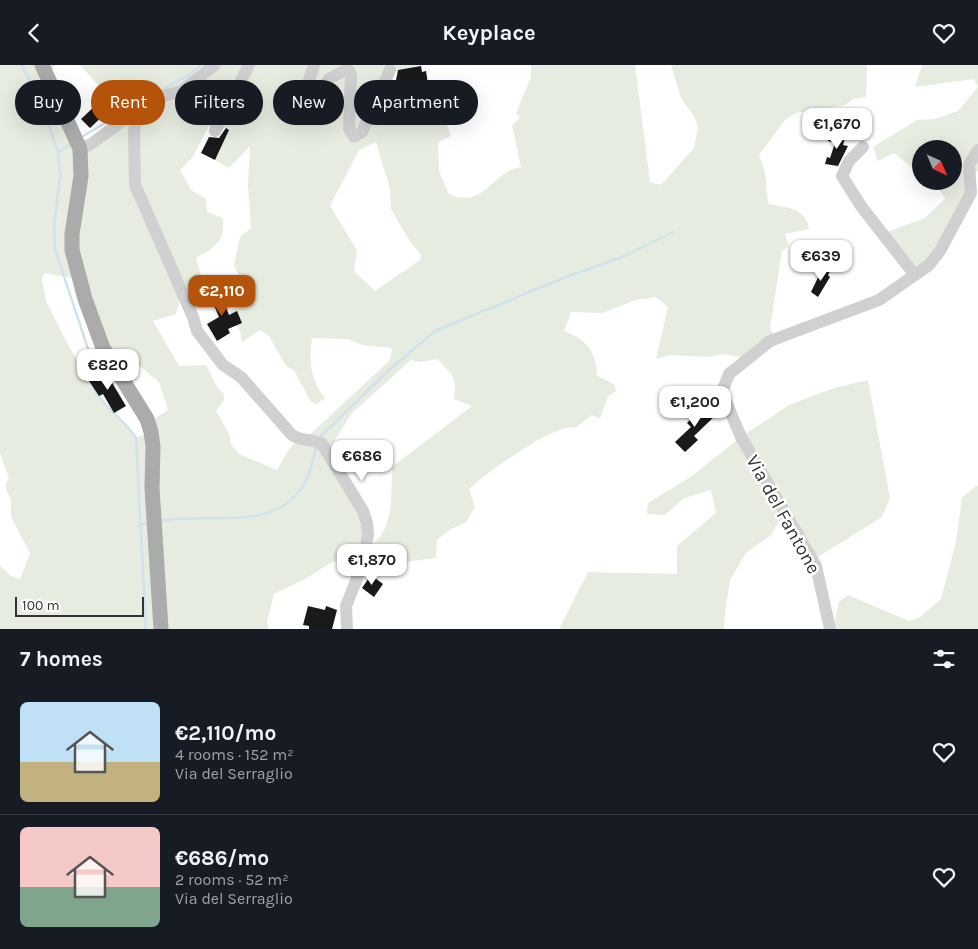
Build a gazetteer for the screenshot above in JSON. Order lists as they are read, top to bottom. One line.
{"streets":{"street":["Via del Fantone"]},"scale_bar":"100 m","north":"bottom right","page":{"header":"Keyplace","chip":["Buy","Rent","Filters","New","Apartment"],"price":["€1,670","€639","€2,110","€820","€1,200","€686","€1,870"],"scale":"100 m","heading":"7 homes","list":[{"name":"€2,110/mo","note":"4 rooms · 152 m² · Via del Serraglio"},{"name":"€686/mo","note":"2 rooms · 52 m² · Via del Serraglio"}]}}
